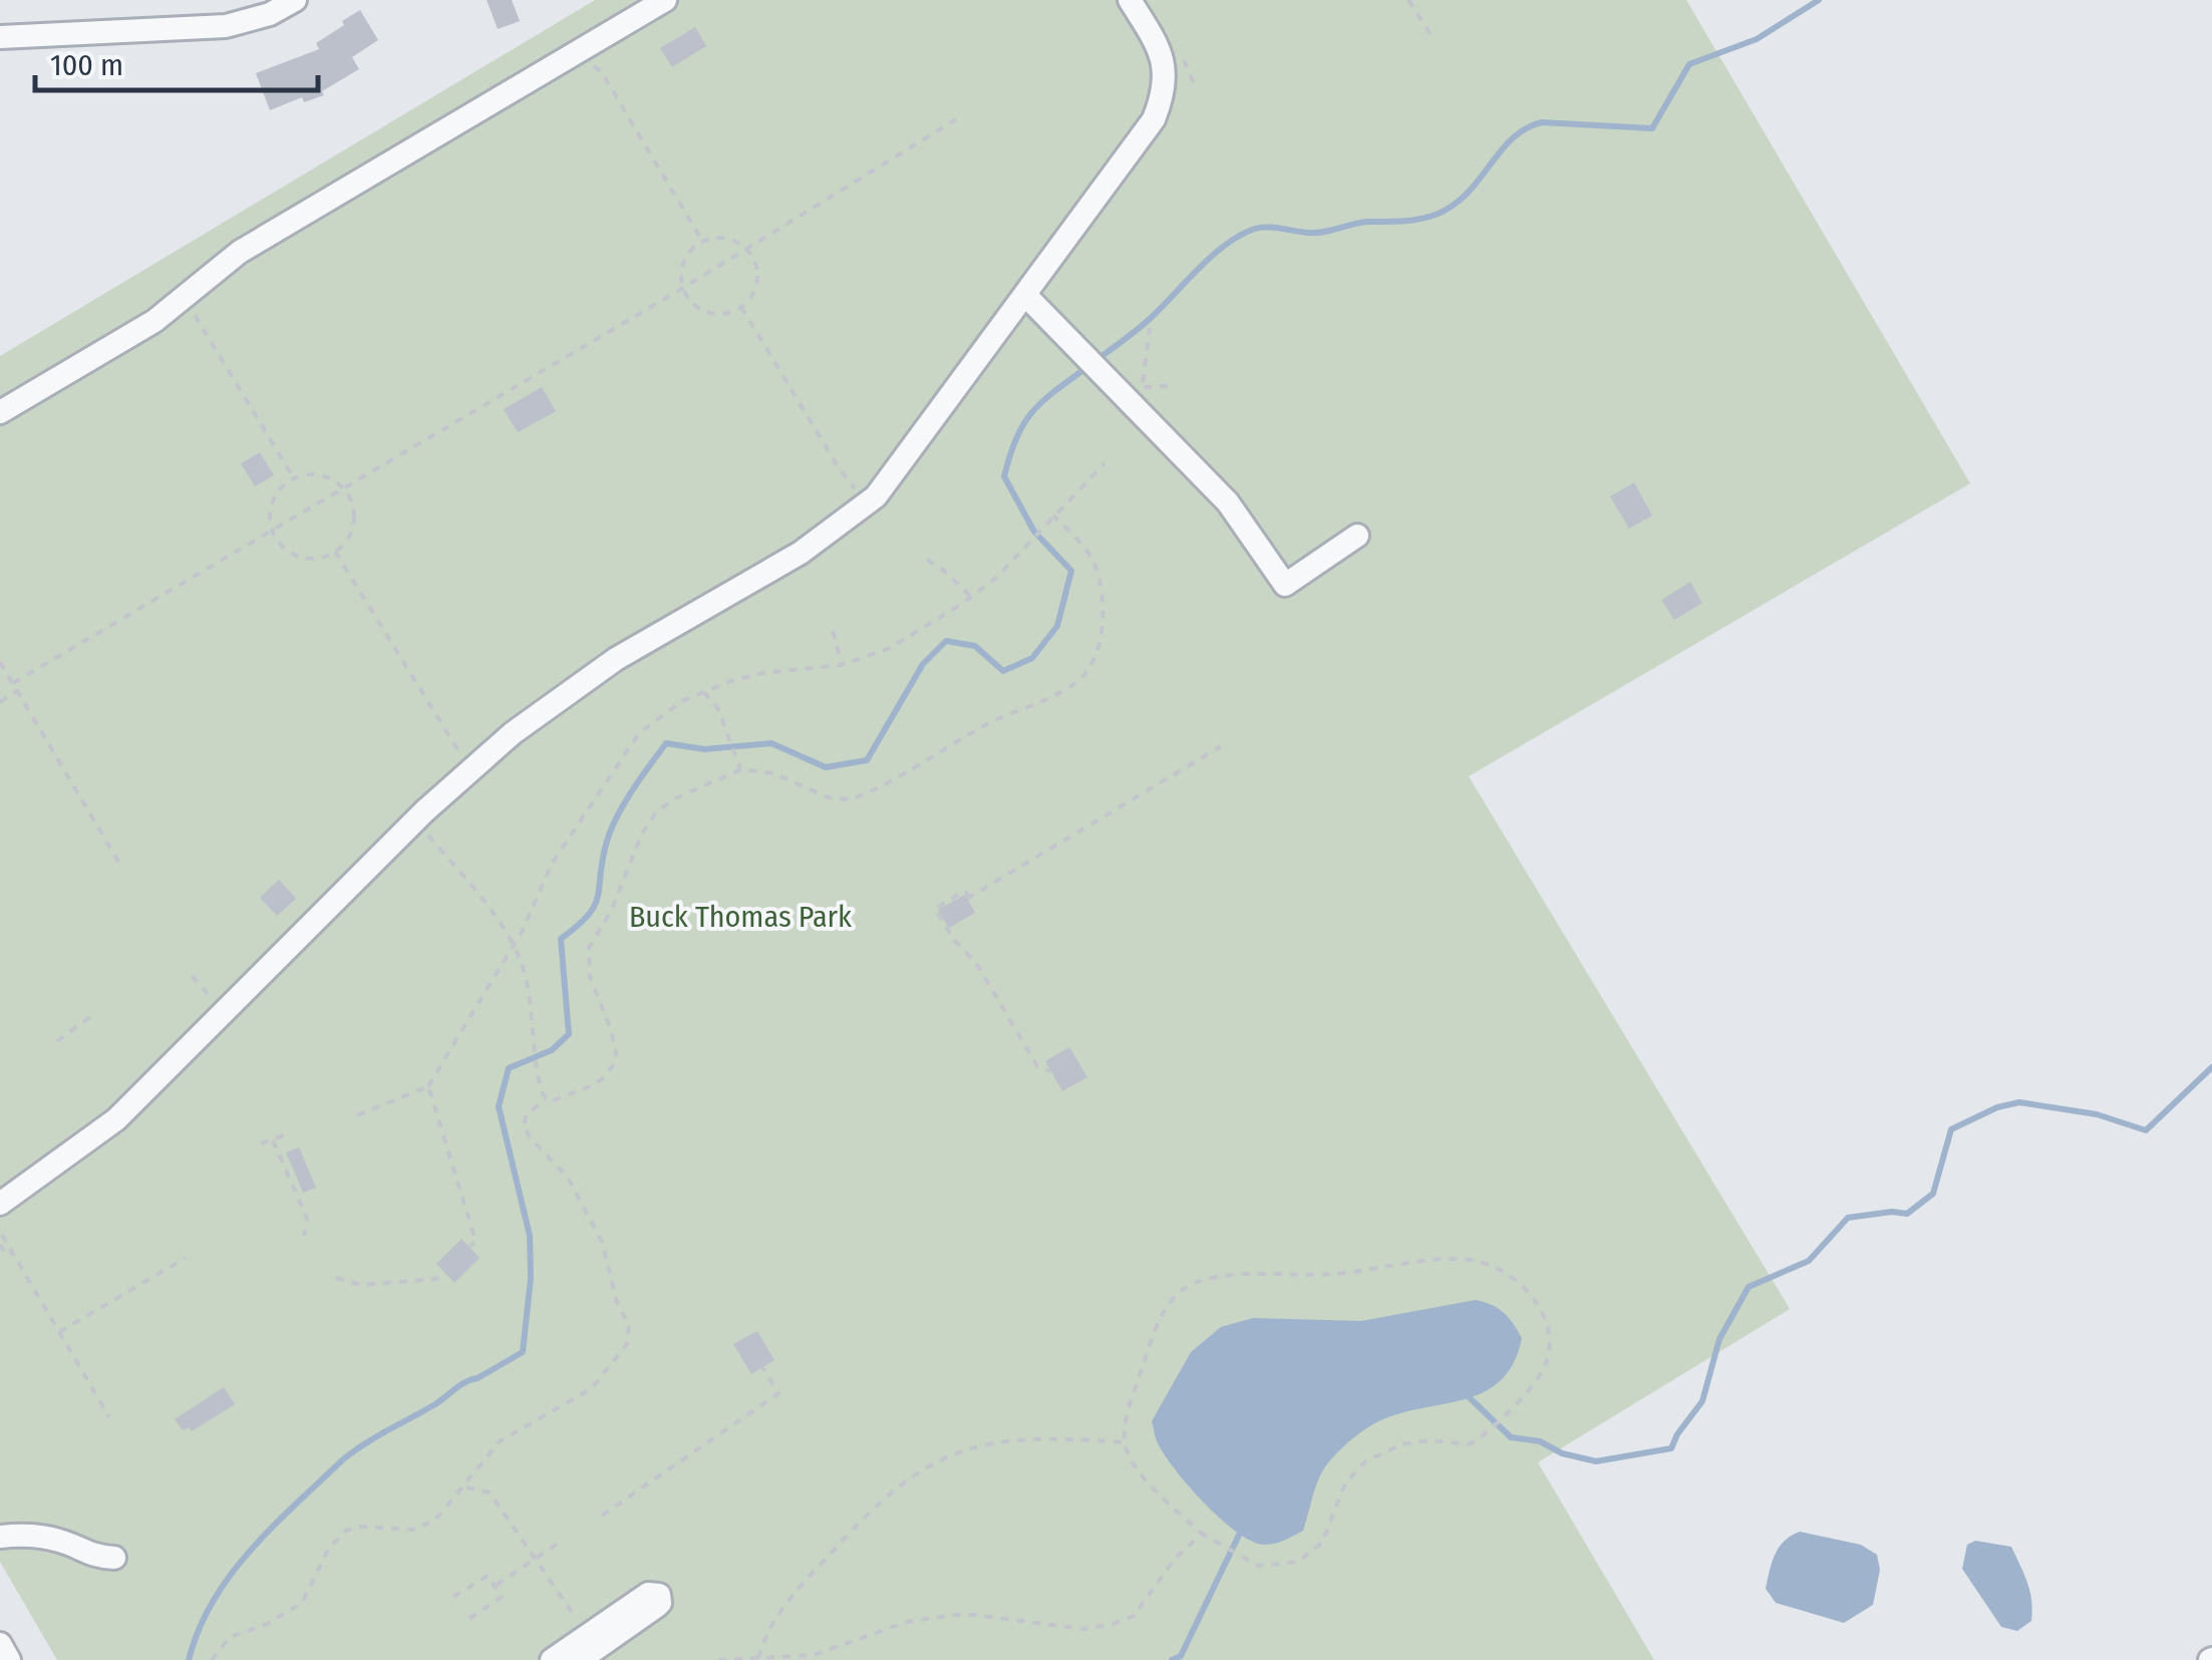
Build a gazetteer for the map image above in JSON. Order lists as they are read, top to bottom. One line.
{"parks":["Buck Thomas Park"],"scale_bar":"100 m"}
